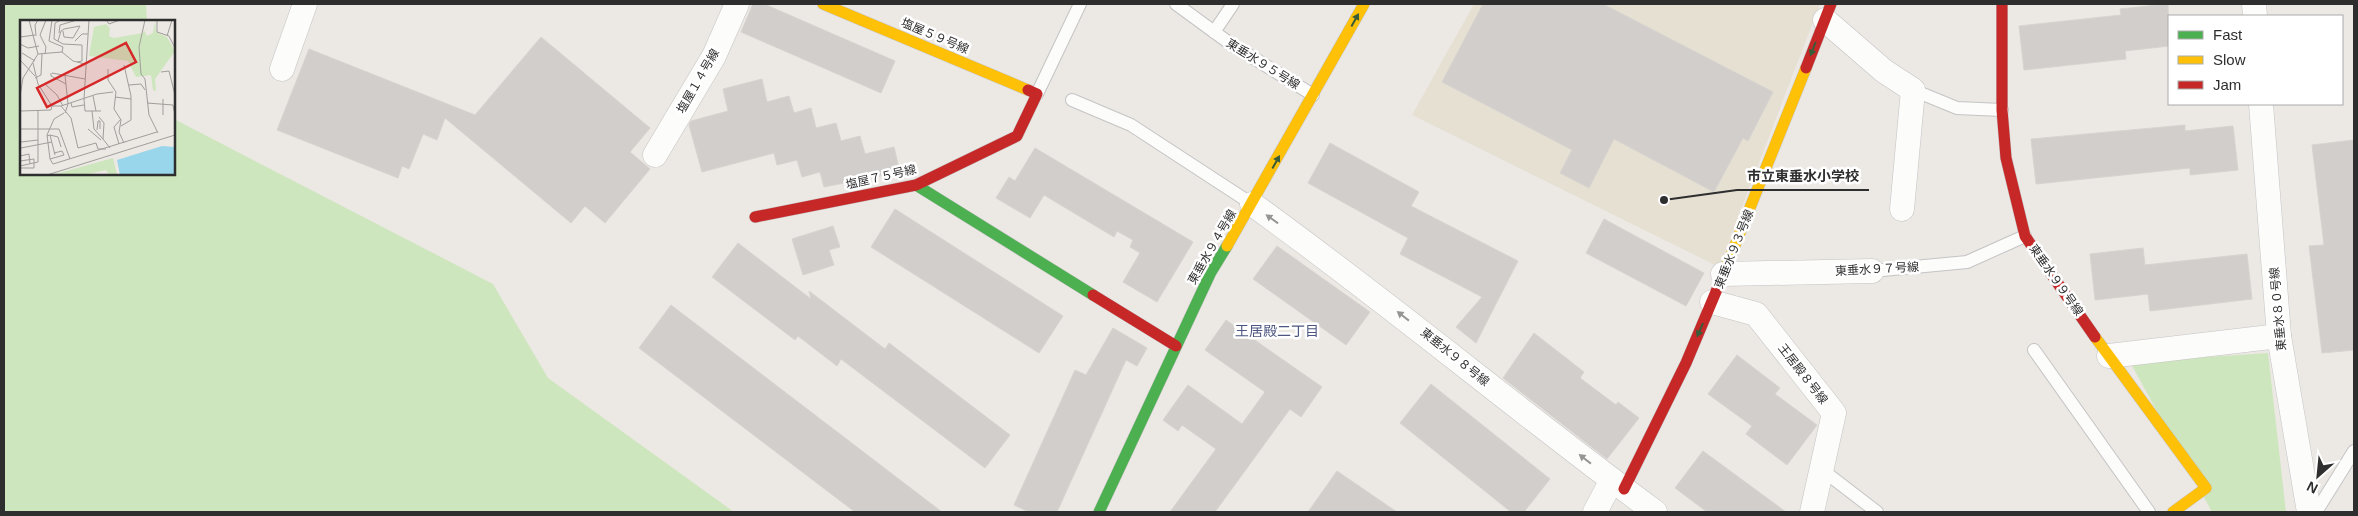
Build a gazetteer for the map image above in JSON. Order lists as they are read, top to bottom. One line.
{"streets":{"street":["塩屋５９号線","塩屋１４号線","塩屋７５号線","東垂水９４号線","東垂水９３号線","東垂水９７号線","東垂水９９号線","東垂水８０号線","東垂水９８号線","王居殿８号線"],"lane":["東垂水９５号線"]},"crossings":[["塩屋５９号線","塩屋７５号線"],["東垂水９５号線","東垂水９４号線"],["東垂水９４号線","東垂水９８号線"],["東垂水９３号線","東垂水９７号線"],["東垂水９３号線","東垂水９８号線"],["東垂水９３号線","王居殿８号線"],["東垂水９７号線","東垂水９９号線"]],"one_way":["東垂水９４号線","東垂水９３号線","東垂水９８号線"],"districts":["王居殿二丁目"],"places":["市立東垂水小学校"],"legend":["Fast","Slow","Jam"],"north":"bottom left"}
